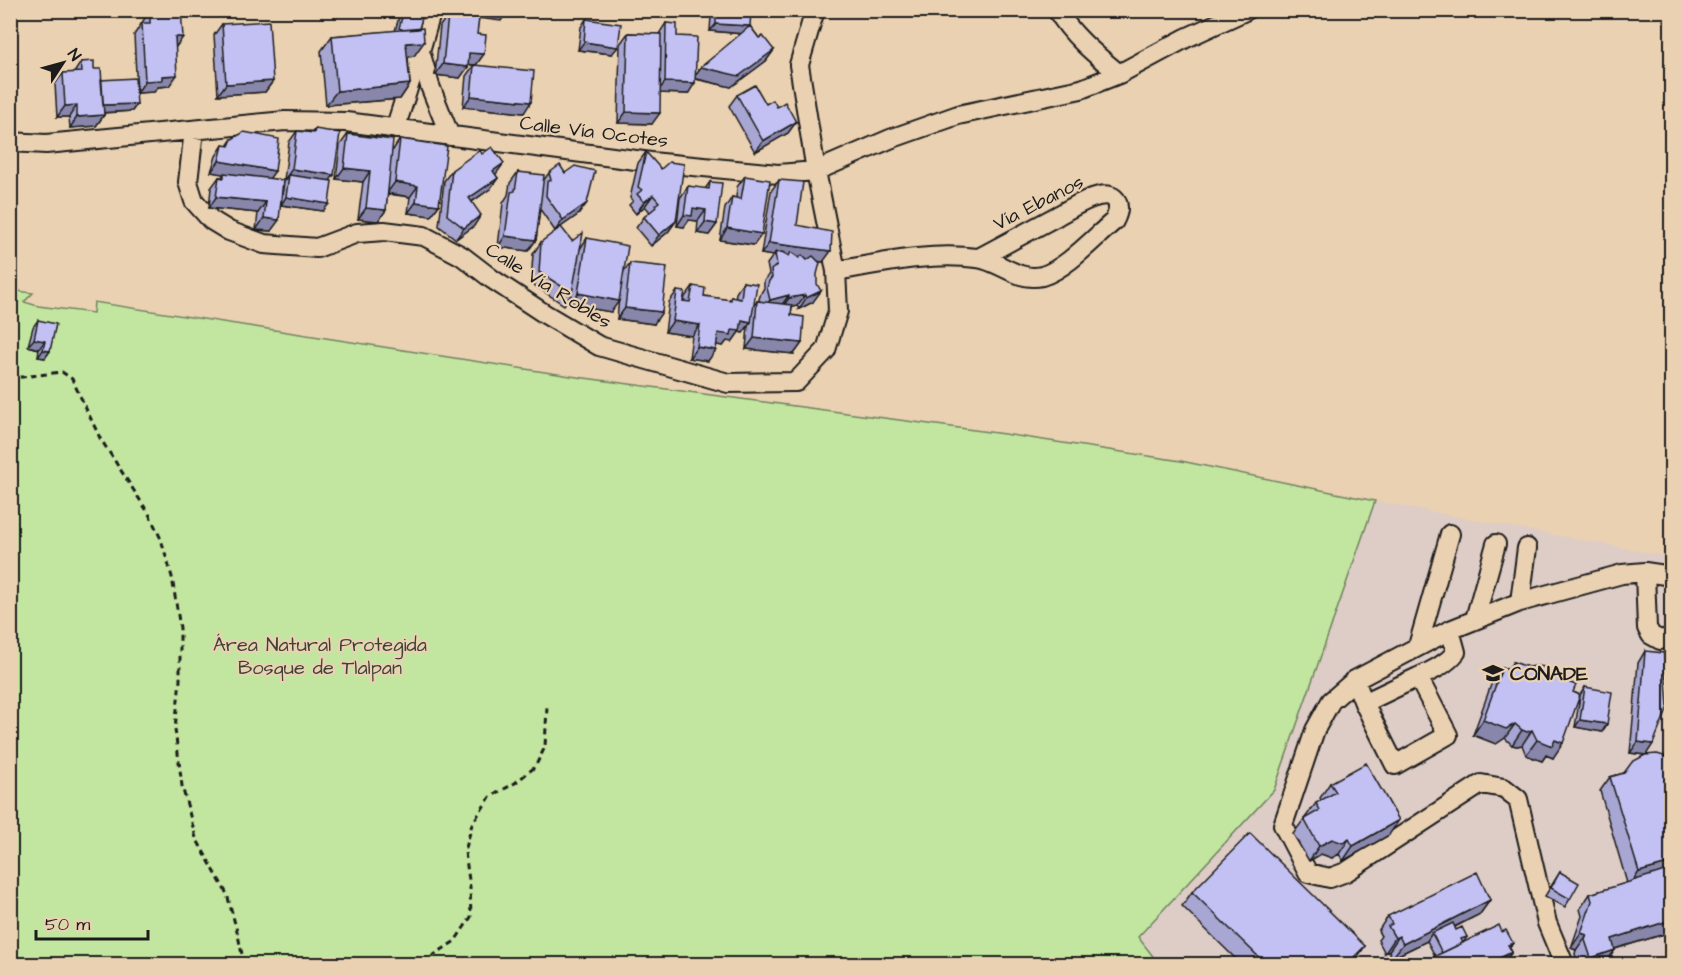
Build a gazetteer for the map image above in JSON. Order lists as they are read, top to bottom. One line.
{"streets":{"street":["Calle Vía Ocotes","Vía Ebanos","Calle Vía Robles"]},"crossings":[["Calle Vía Ocotes","Calle Vía Robles"],["Vía Ebanos","Calle Vía Robles"]],"parks":["Área Natural Protegida Bosque de Tlalpan"],"places":{"school or university":["CONADE"]},"scale_bar":"50 m","north":"top right"}
